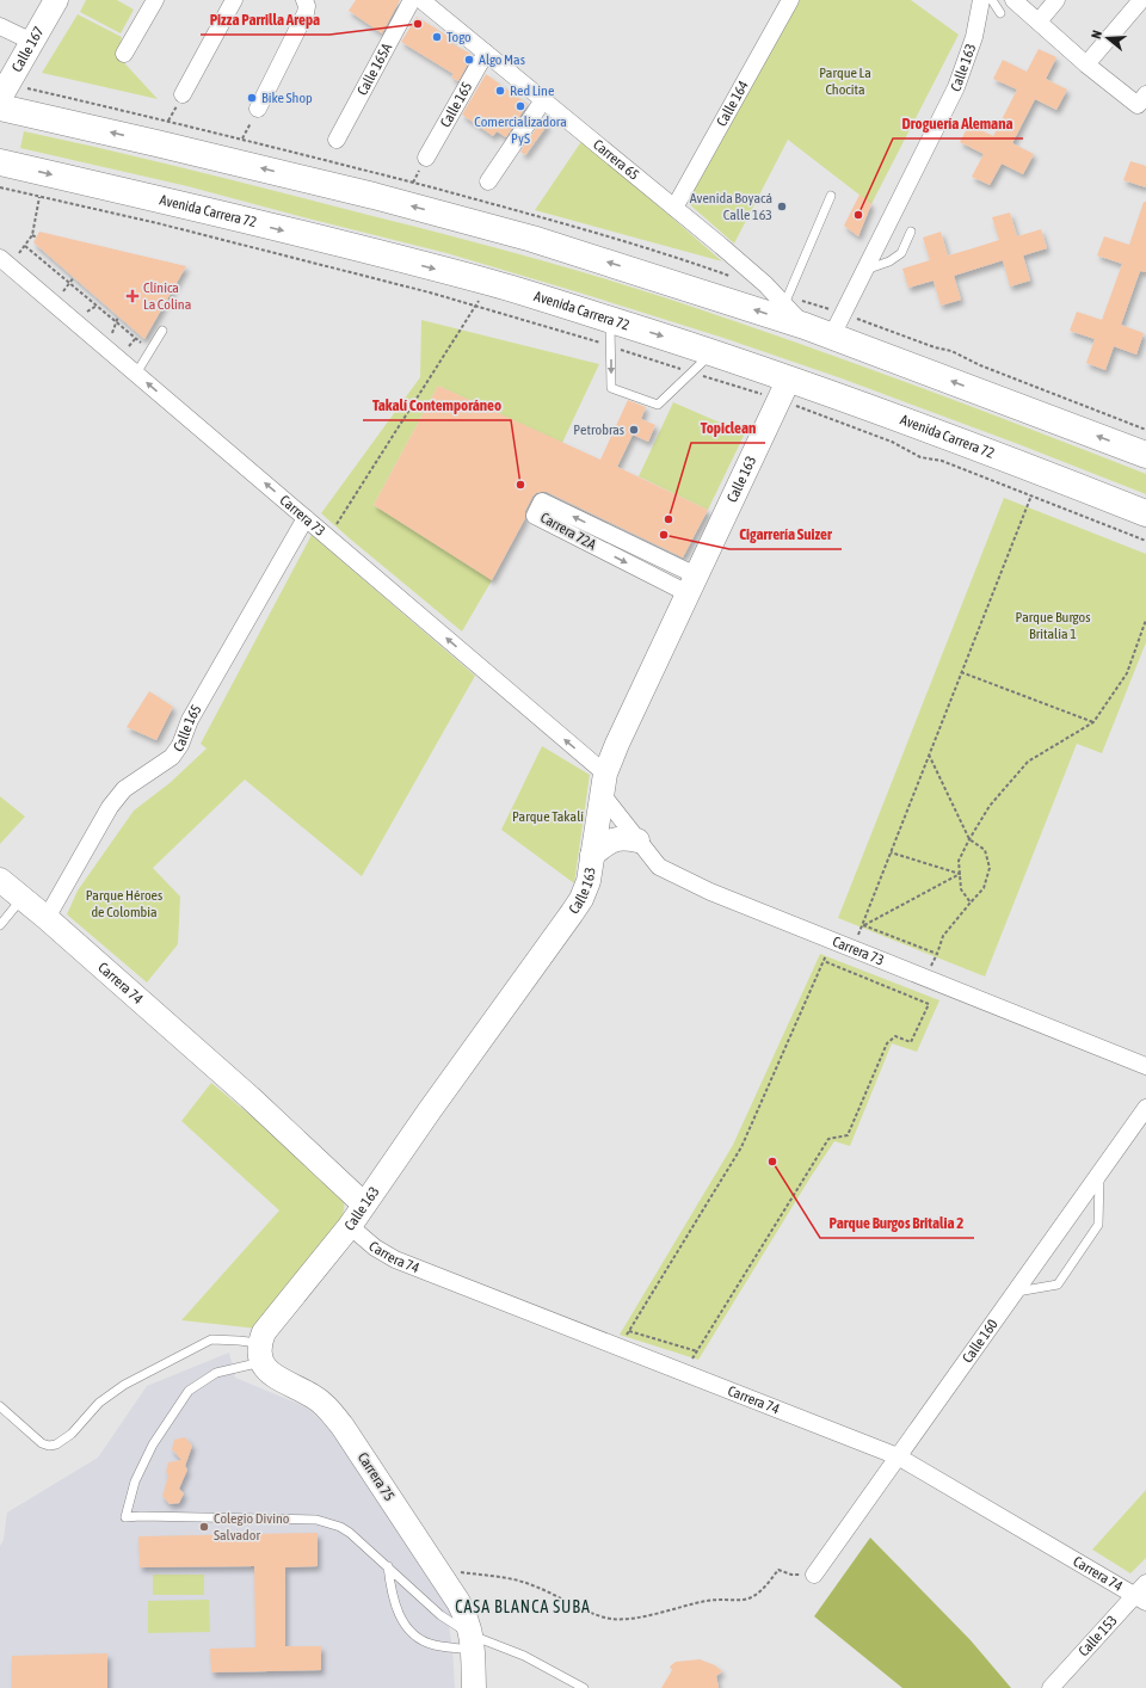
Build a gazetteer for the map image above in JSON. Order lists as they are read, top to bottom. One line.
{"streets":{"highway":["Avenida Carrera 72"],"street":["Calle 167","Calle 163","Calle 165A","Calle 164","Calle 165","Carrera 65","Carrera 73","Carrera 72A","Carrera 74","Calle 160","Carrera 75","Calle 153"]},"crossings":[["Calle 163","Avenida Carrera 72"],["Calle 163","Carrera 73"],["Calle 163","Carrera 72A"],["Calle 163","Carrera 74"],["Calle 163","Carrera 75"],["Calle 164","Carrera 65"],["Calle 165","Carrera 65"],["Calle 165","Carrera 73"],["Calle 165","Carrera 74"],["Carrera 74","Calle 160"],["Carrera 74","Calle 153"]],"one_way":["Carrera 73"],"districts":["CASA BLANCA SUBA"],"parks":["Parque La Chocita","Parque Burgos Britalia 1","Parque Takalí","Parque Héroes de Colombia"],"places":{"other":["Pizza Parrilla Arepa","Togo","Algo Mas","Red Line","Bike Shop","Comercializadora PyS","Avenida Boyacá Calle 163","Droguería Alemana","Petrobras","Takalí Contemporáneo","Topiclean","Cigarrería Suizer","Parque Burgos Britalia 2","Colegio Divino Salvador"],"health":["Clínica La Colina"]},"north":"left"}
